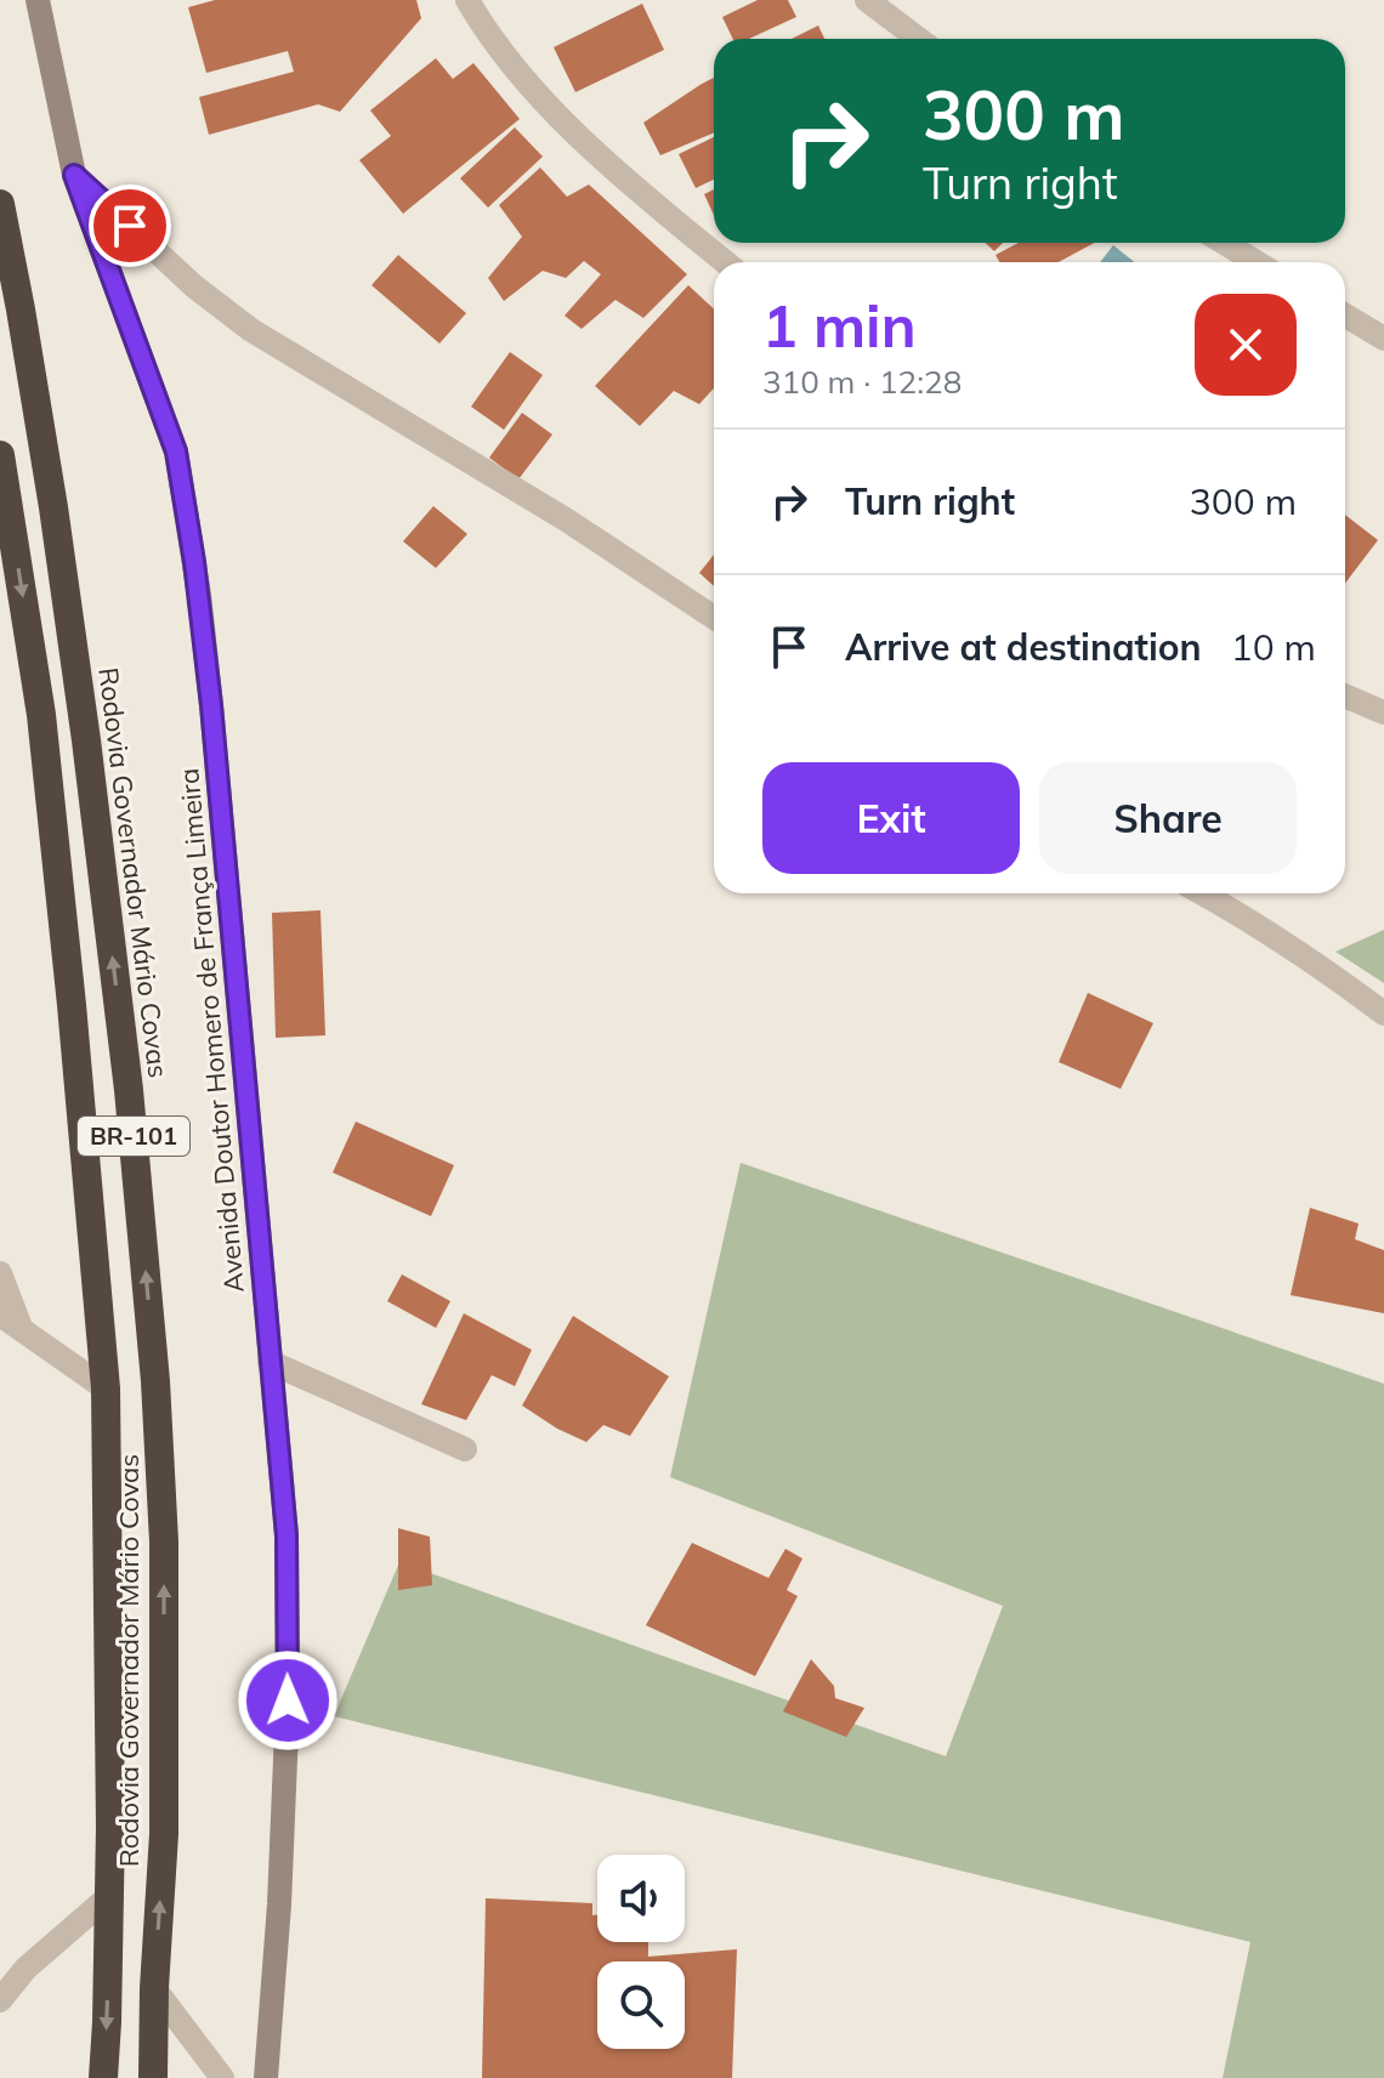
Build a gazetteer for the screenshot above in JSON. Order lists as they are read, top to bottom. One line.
{"streets":{"highway":["Rodovia Governador Mário Covas","BR-101"],"main road":["Avenida Doutor Homero de França Limeira"]},"page":{"turn":["300 m","Turn right"],"heading":["1 min","310 m · 12:28"],"list":[{"name":"Turn right","value":"300 m"},{"name":"Arrive at destination","value":"10 m"}],"buttons":["Exit","Share"]}}
